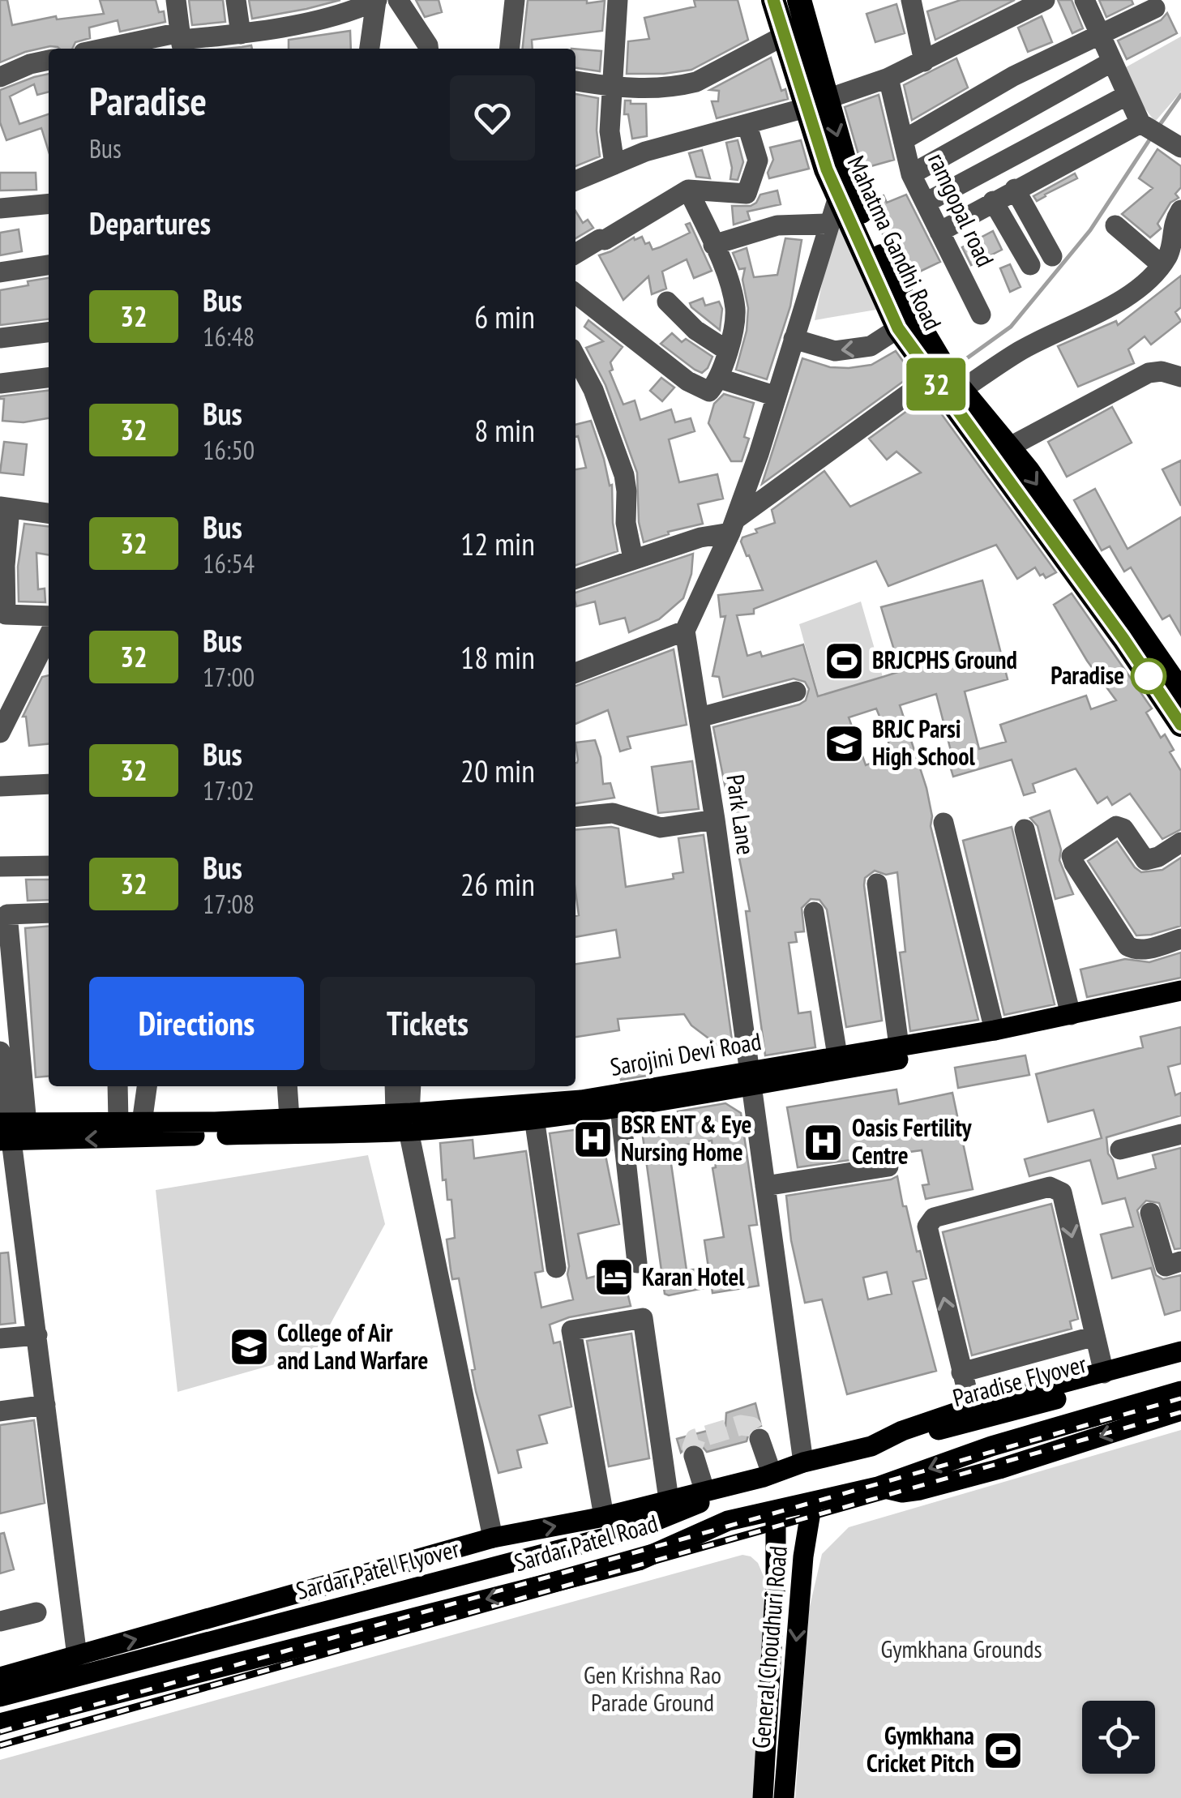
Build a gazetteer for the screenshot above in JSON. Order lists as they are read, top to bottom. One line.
{"streets":{"highway":["Mahatma Gandhi Road"],"main road":["Sarojini Devi Road","Paradise Flyover","Sardar Patel Road","Sardar Patel Flyover","General Choudhuri Road"],"street":["ramgopal road","Park Lane"]},"crossings":[["Park Lane","Sarojini Devi Road"],["Park Lane","Sardar Patel Road"],["Paradise Flyover","Sardar Patel Road"],["Sardar Patel Road","Sardar Patel Flyover"],["Sardar Patel Road","General Choudhuri Road"]],"parks":["Gymkhana Grounds","Gen Krishna Rao Parade Ground"],"places":{"sports":["BRJCPHS Ground","Gymkhana Cricket Pitch"],"other":["Paradise"],"school or university":["BRJC Parsi High School","College of Air and Land Warfare"],"hospital":["BSR ENT & Eye Nursing Home","Oasis Fertility Centre"],"hotel":["Karan Hotel"]},"lines":["bus line 32"],"page":{"on_map":"32","heading":[["Paradise","Bus"],"Departures"],"list":[{"mark":"32","name":"Bus","note":"16:48","value":"6 min"},{"mark":"32","name":"Bus","note":"16:50","value":"8 min"},{"mark":"32","name":"Bus","note":"16:54","value":"12 min"},{"mark":"32","name":"Bus","note":"17:00","value":"18 min"},{"mark":"32","name":"Bus","note":"17:02","value":"20 min"},{"mark":"32","name":"Bus","note":"17:08","value":"26 min"}],"buttons":["Directions","Tickets"]}}
